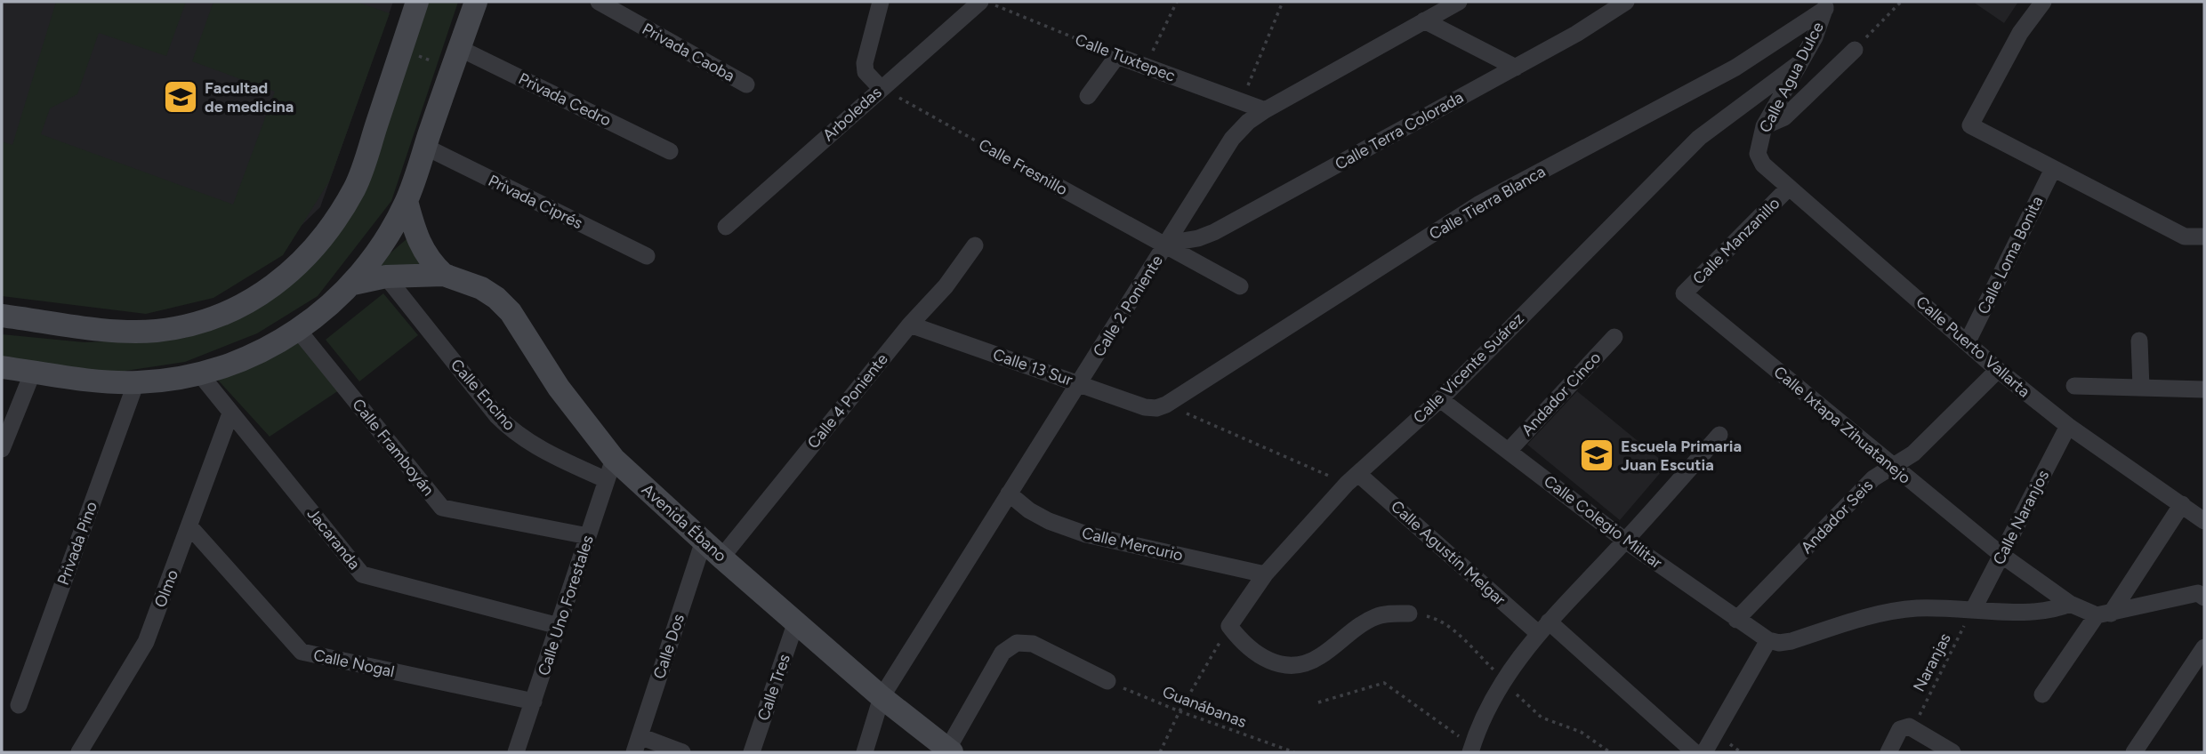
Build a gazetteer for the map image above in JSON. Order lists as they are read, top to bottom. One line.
{"streets":{"main road":["Avenida Ébano"],"street":["Privada Caoba","Calle Tuxtepec","Calle Agua Dulce","Privada Cedro","Arboledas","Calle Terra Colorada","Calle Fresnillo","Privada Ciprés","Calle Tierra Blanca","Calle Manzanillo","Calle Loma Bonita","Calle 2 Poniente","Calle Puerto Vallarta","Calle 13 Sur","Calle Vicente Suárez","Andador Cinco","Calle Encino","Calle 4 Poniente","Calle Ixtapa Zihuatanejo","Calle Framboyán","Andador Seis","Calle Naranjos","Calle Colegio Militar","Jacaranda","Privada Pino","Calle Mercurio","Calle Agustín Melgar","Olmo","Calle Uno Forestales","Calle Dos","Calle Nogal","Calle Tres"],"path":["Naranjas","Guanábanas"]},"crossings":[["Calle Tuxtepec","Calle 2 Poniente"],["Calle Agua Dulce","Calle Tierra Blanca"],["Calle Agua Dulce","Calle Puerto Vallarta"],["Calle Agua Dulce","Calle Vicente Suárez"],["Arboledas","Calle Fresnillo"],["Calle Terra Colorada","Calle Fresnillo"],["Calle Terra Colorada","Calle 2 Poniente"],["Calle Fresnillo","Calle 2 Poniente"],["Calle Tierra Blanca","Calle 13 Sur"],["Calle Manzanillo","Calle Puerto Vallarta"],["Calle Manzanillo","Calle Ixtapa Zihuatanejo"],["Calle Loma Bonita","Calle Puerto Vallarta"],["Calle 2 Poniente","Calle 13 Sur"],["Calle 2 Poniente","Avenida Ébano"],["Calle 2 Poniente","Calle Mercurio"],["Calle Puerto Vallarta","Andador Seis"],["Calle Puerto Vallarta","Calle Naranjos"],["Calle 13 Sur","Calle 4 Poniente"],["Calle Vicente Suárez","Calle Colegio Militar"],["Calle Vicente Suárez","Calle Mercurio"],["Calle Vicente Suárez","Calle Agustín Melgar"],["Andador Cinco","Calle Colegio Militar"],["Calle Encino","Avenida Ébano"],["Calle Encino","Calle Uno Forestales"],["Calle 4 Poniente","Avenida Ébano"],["Calle Ixtapa Zihuatanejo","Andador Seis"],["Calle Ixtapa Zihuatanejo","Calle Naranjos"],["Calle Framboyán","Calle Uno Forestales"],["Andador Seis","Calle Colegio Militar"],["Calle Naranjos","Naranjas"],["Avenida Ébano","Calle Uno Forestales"],["Avenida Ébano","Calle Dos"],["Avenida Ébano","Calle Tres"],["Jacaranda","Olmo"],["Jacaranda","Calle Uno Forestales"],["Olmo","Calle Nogal"],["Calle Uno Forestales","Calle Nogal"]],"places":{"school or university":["Facultad de medicina","Escuela Primaria Juan Escutia"]}}
